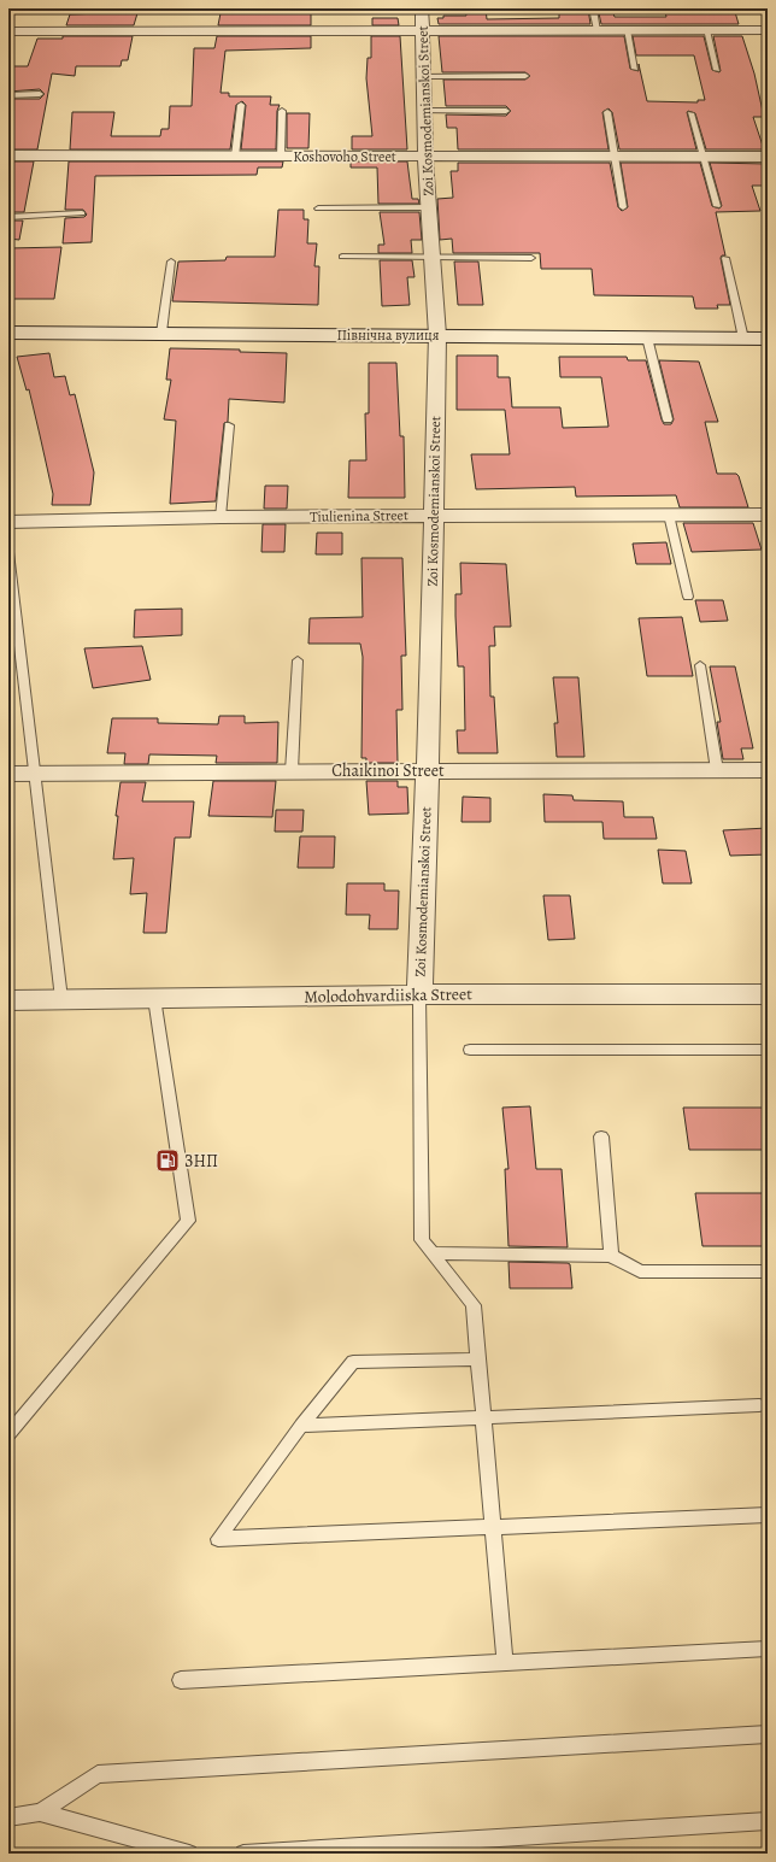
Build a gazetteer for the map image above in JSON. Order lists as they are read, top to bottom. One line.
{"streets":{"street":["Zoi Kosmodemianskoi Street","Koshovoho Street","Північна вулиця","Tiulienina Street","Chaikinoi Street","Molodohvardiiska Street"]},"crossings":[["Zoi Kosmodemianskoi Street","Koshovoho Street"],["Zoi Kosmodemianskoi Street","Північна вулиця"],["Zoi Kosmodemianskoi Street","Tiulienina Street"],["Zoi Kosmodemianskoi Street","Chaikinoi Street"],["Zoi Kosmodemianskoi Street","Molodohvardiiska Street"]],"places":{"fuel station":["ЗНП"]}}
